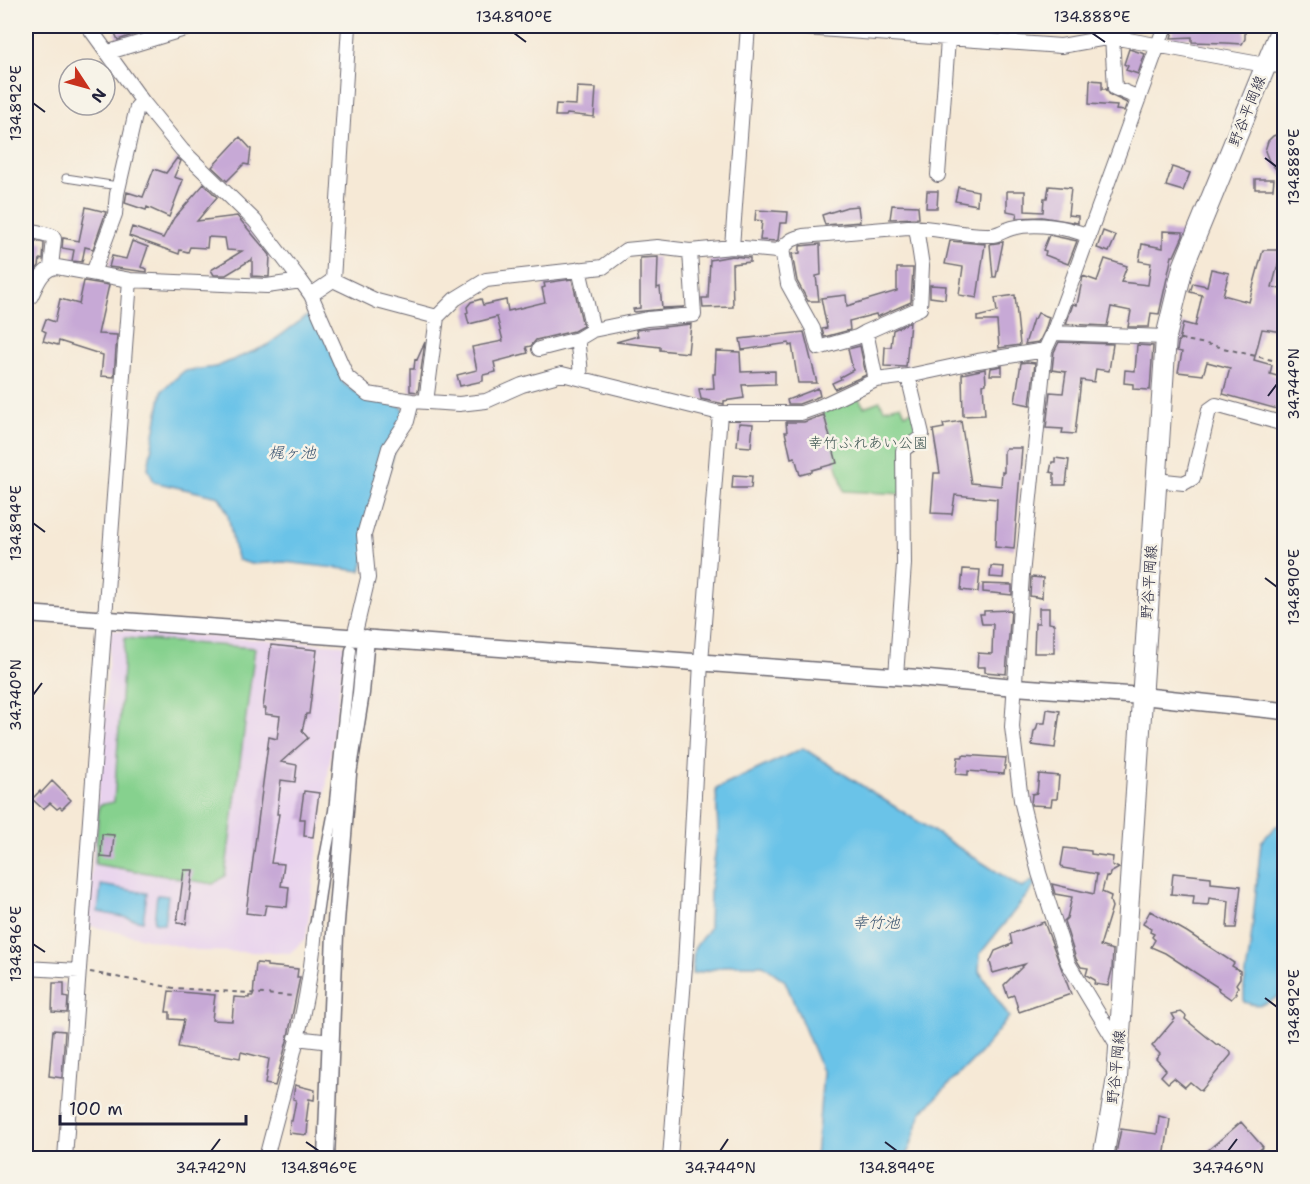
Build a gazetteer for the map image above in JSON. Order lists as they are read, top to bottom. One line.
{"streets":{"main road":["野谷平岡線"]},"water":["梶ヶ池","幸竹池"],"parks":["幸竹ふれあい公園"],"scale_bar":"100 m","north":"bottom right","coordinates":["134.890°E","134.888°E","134.892°E","34.744°N","134.894°E","34.740°N","134.896°E","34.742°N","34.746°N"]}
